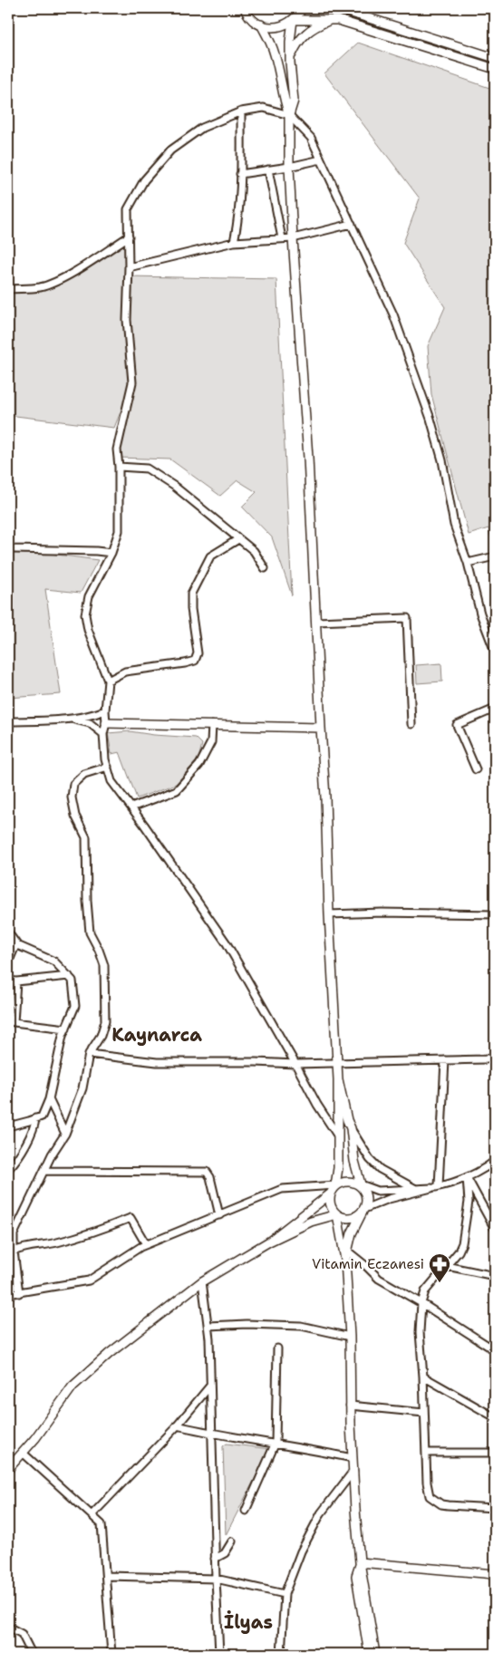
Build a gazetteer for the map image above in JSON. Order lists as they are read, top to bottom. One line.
{"districts":["Kaynarca","İlyas"],"places":{"pharmacy":["Vitamin Eczanesi"]}}
